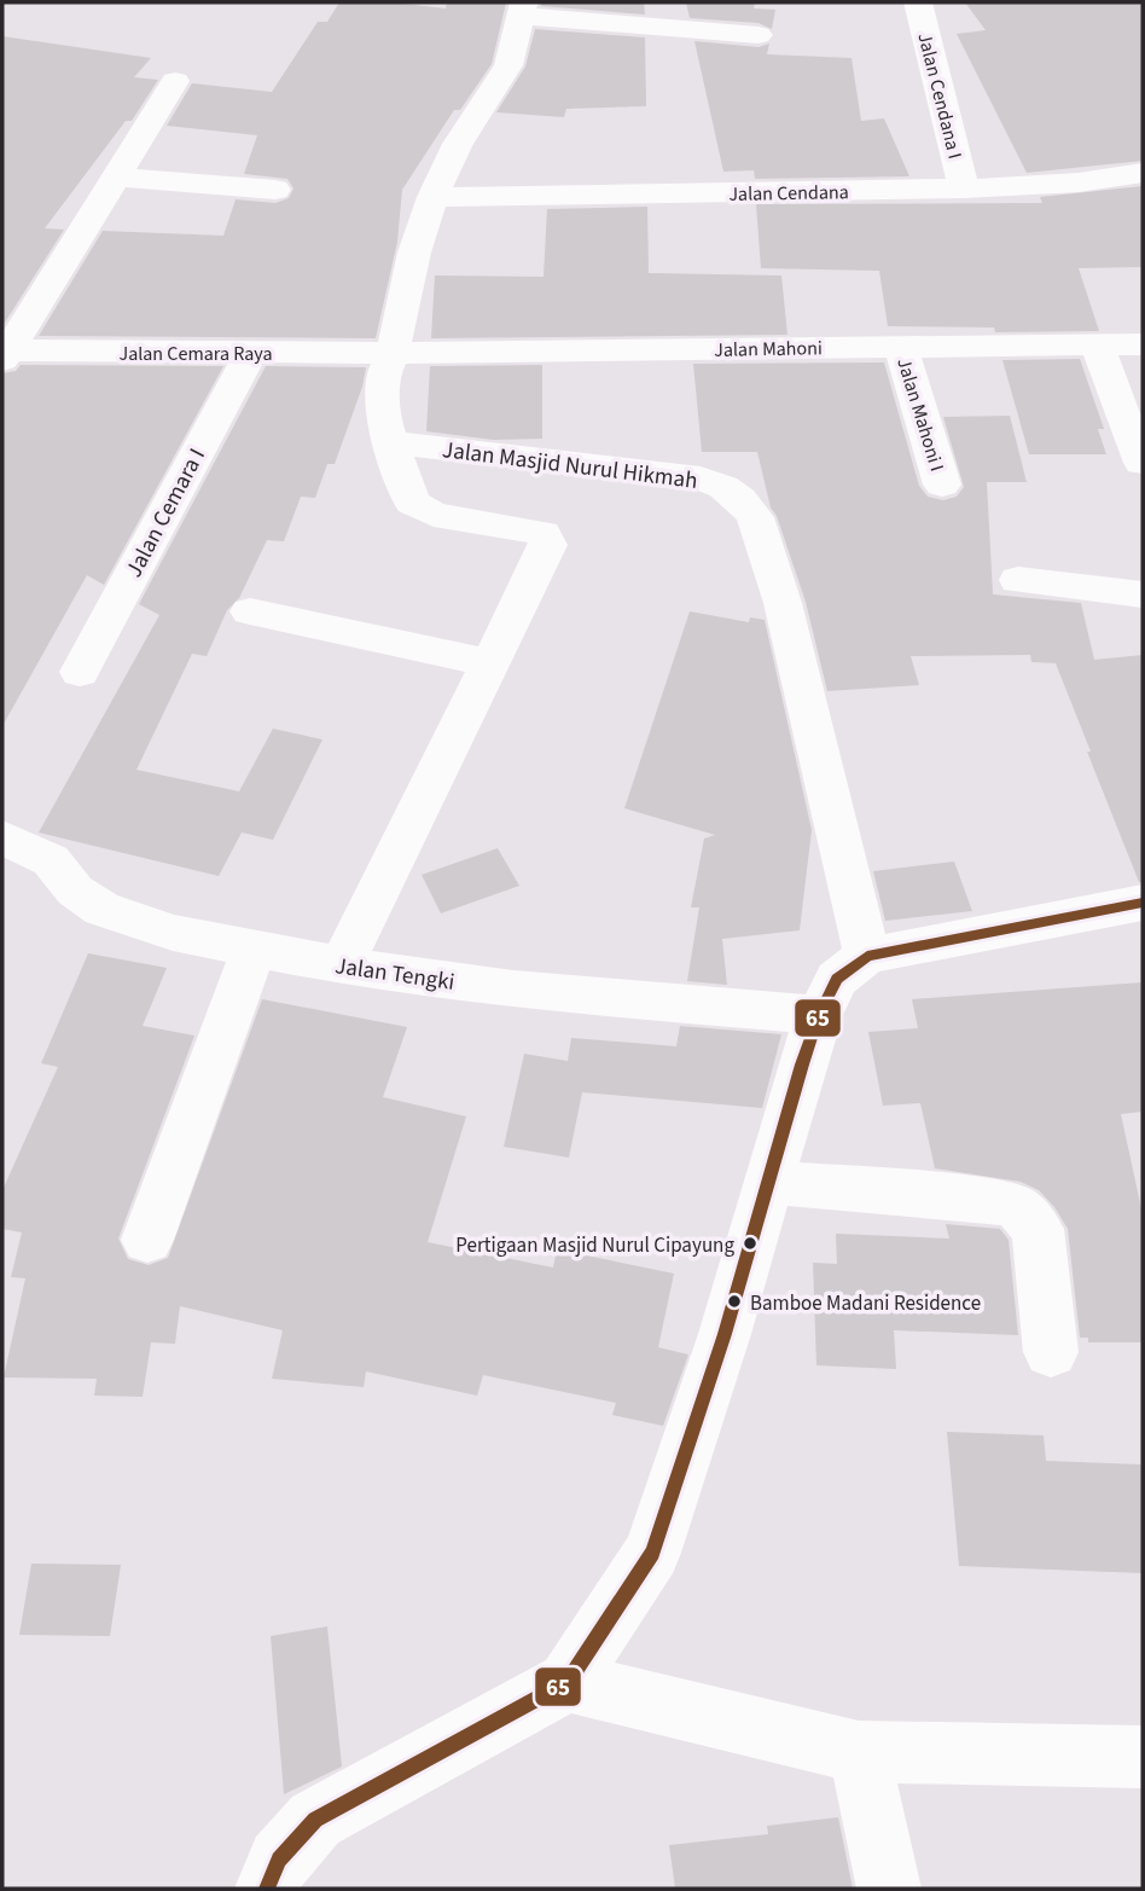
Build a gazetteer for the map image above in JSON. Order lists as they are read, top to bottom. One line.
{"streets":{"street":["Jalan Cendana I","Jalan Cendana","Jalan Mahoni","Jalan Cemara Raya","Jalan Mahoni I","Jalan Masjid Nurul Hikmah","Jalan Cemara I","Jalan Tengki"]},"crossings":[["Jalan Cendana I","Jalan Cendana"],["Jalan Mahoni","Jalan Cemara Raya"],["Jalan Mahoni","Jalan Mahoni I"],["Jalan Cemara Raya","Jalan Cemara I"]],"places":["Pertigaan Masjid Nurul Cipayung","Bamboe Madani Residence"],"lines":["transit line 65"]}
